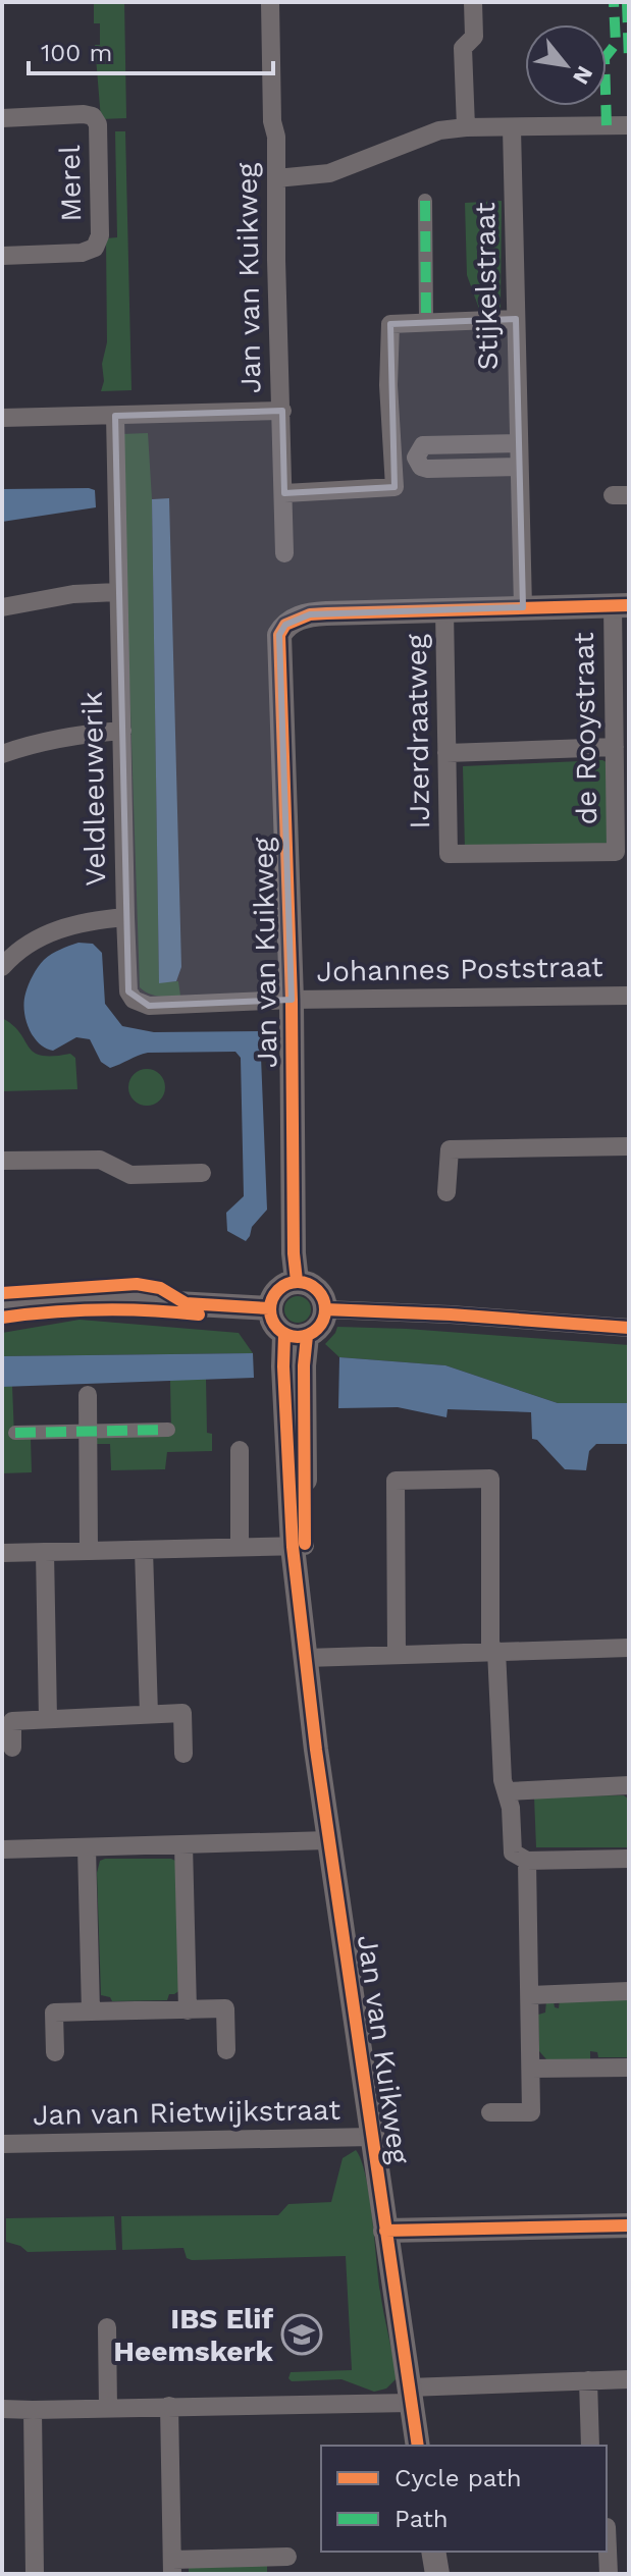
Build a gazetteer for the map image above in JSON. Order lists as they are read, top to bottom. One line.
{"streets":{"street":["Merel","Jan van Kuikweg","Stijkelstraat","de Rooystraat","IJzerdraatweg","Veldleeuwerik","Johannes Poststraat","Jan van Rietwijkstraat"]},"crossings":[["Jan van Kuikweg","IJzerdraatweg"],["Jan van Kuikweg","Veldleeuwerik"],["Jan van Kuikweg","Johannes Poststraat"],["Jan van Kuikweg","Jan van Rietwijkstraat"],["de Rooystraat","IJzerdraatweg"],["Veldleeuwerik","Johannes Poststraat"]],"places":{"school or university":["IBS Elif Heemskerk"]},"legend":["Cycle path","Path"],"scale_bar":"100 m","north":"bottom right"}
